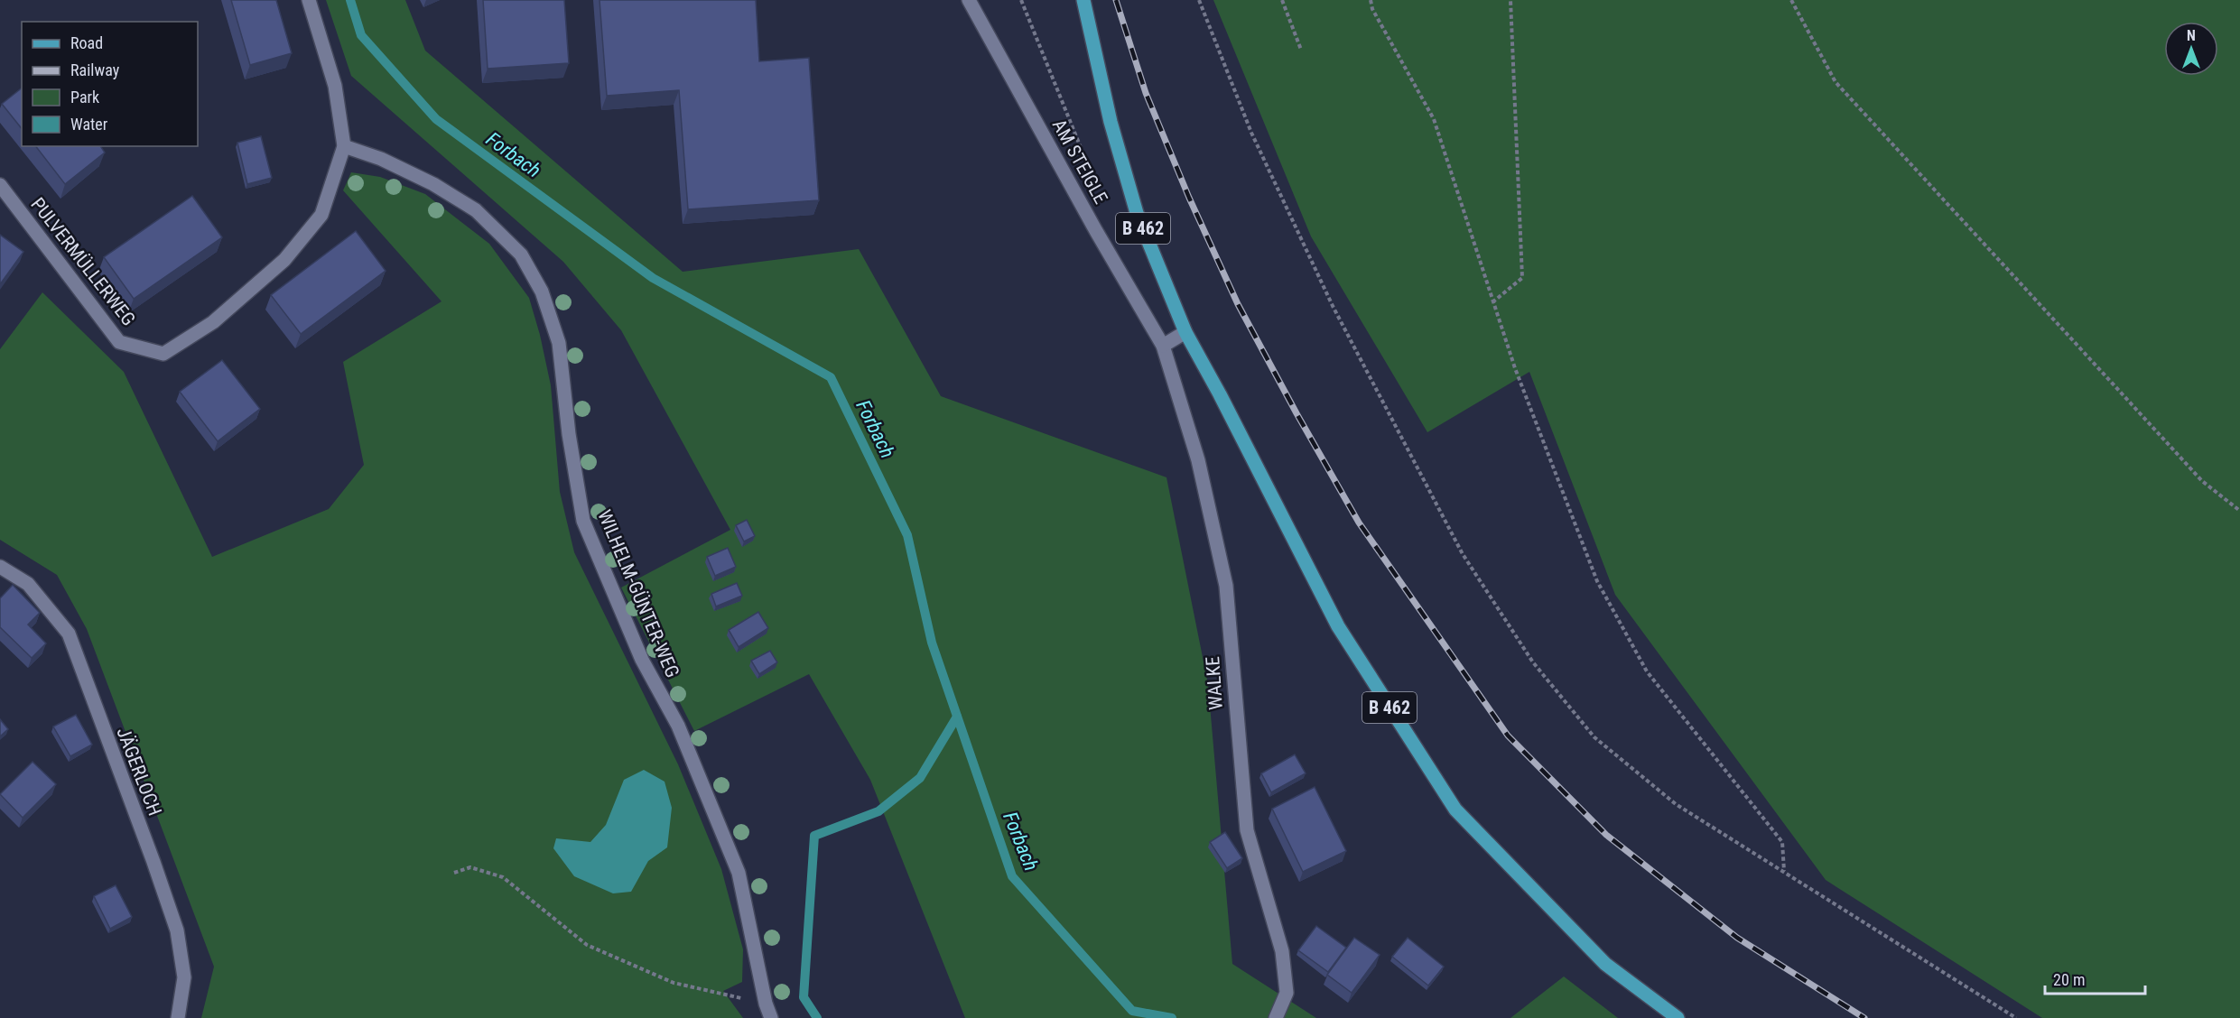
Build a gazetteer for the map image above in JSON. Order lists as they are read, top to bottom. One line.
{"streets":{"main road":["B 462"],"street":["AM STEIGLE","PULVERMÜLLERWEG","WILHELM-GÜNTER-WEG","WALKE","JÄGERLOCH"]},"crossings":[["AM STEIGLE","WALKE"],["PULVERMÜLLERWEG","WILHELM-GÜNTER-WEG"]],"water":["Forbach"],"legend":["Road","Railway","Park","Water"],"scale_bar":"20 m","north":"top"}
